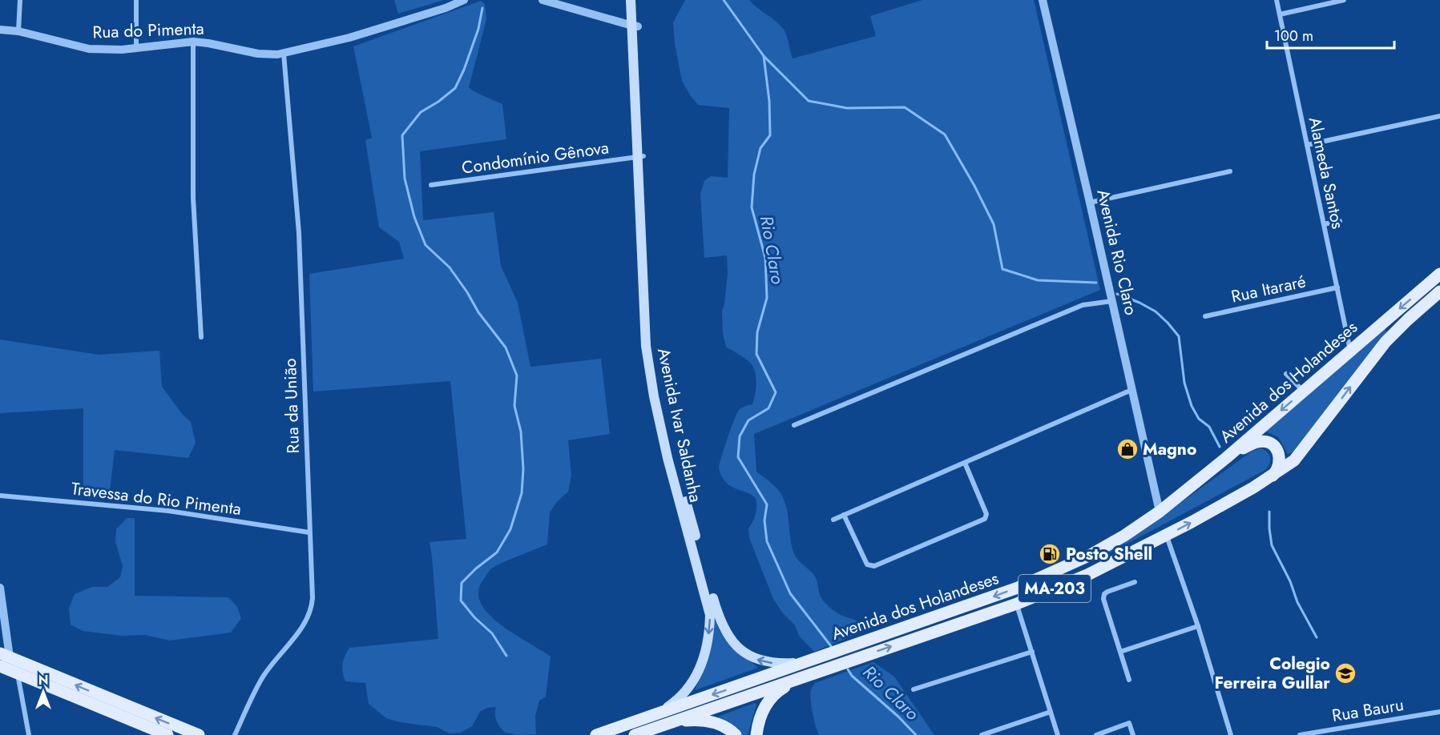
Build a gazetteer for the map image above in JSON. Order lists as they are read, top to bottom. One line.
{"streets":{"main road":["Avenida dos Holandeses","Avenida Ivar Saldanha","MA-203"],"street":["Rua do Pimenta","Condomínio Gênova","Alameda Santos","Avenida Rio Claro","Rua Itararé","Rua da União","Travessa do Rio Pimenta","Rua Bauru"]},"crossings":[["Rua do Pimenta","Rua da União"],["Condomínio Gênova","Avenida Ivar Saldanha"],["Alameda Santos","Rua Itararé"],["Alameda Santos","Avenida dos Holandeses"],["Avenida Rio Claro","Avenida dos Holandeses"],["Avenida dos Holandeses","Avenida Ivar Saldanha"],["Rua da União","Travessa do Rio Pimenta"]],"water":["Rio Claro"],"places":{"shop":["Magno"],"fuel station":["Posto Shell"],"school or university":["Colegio Ferreira Gullar"]},"scale_bar":"100 m","north":"top"}
